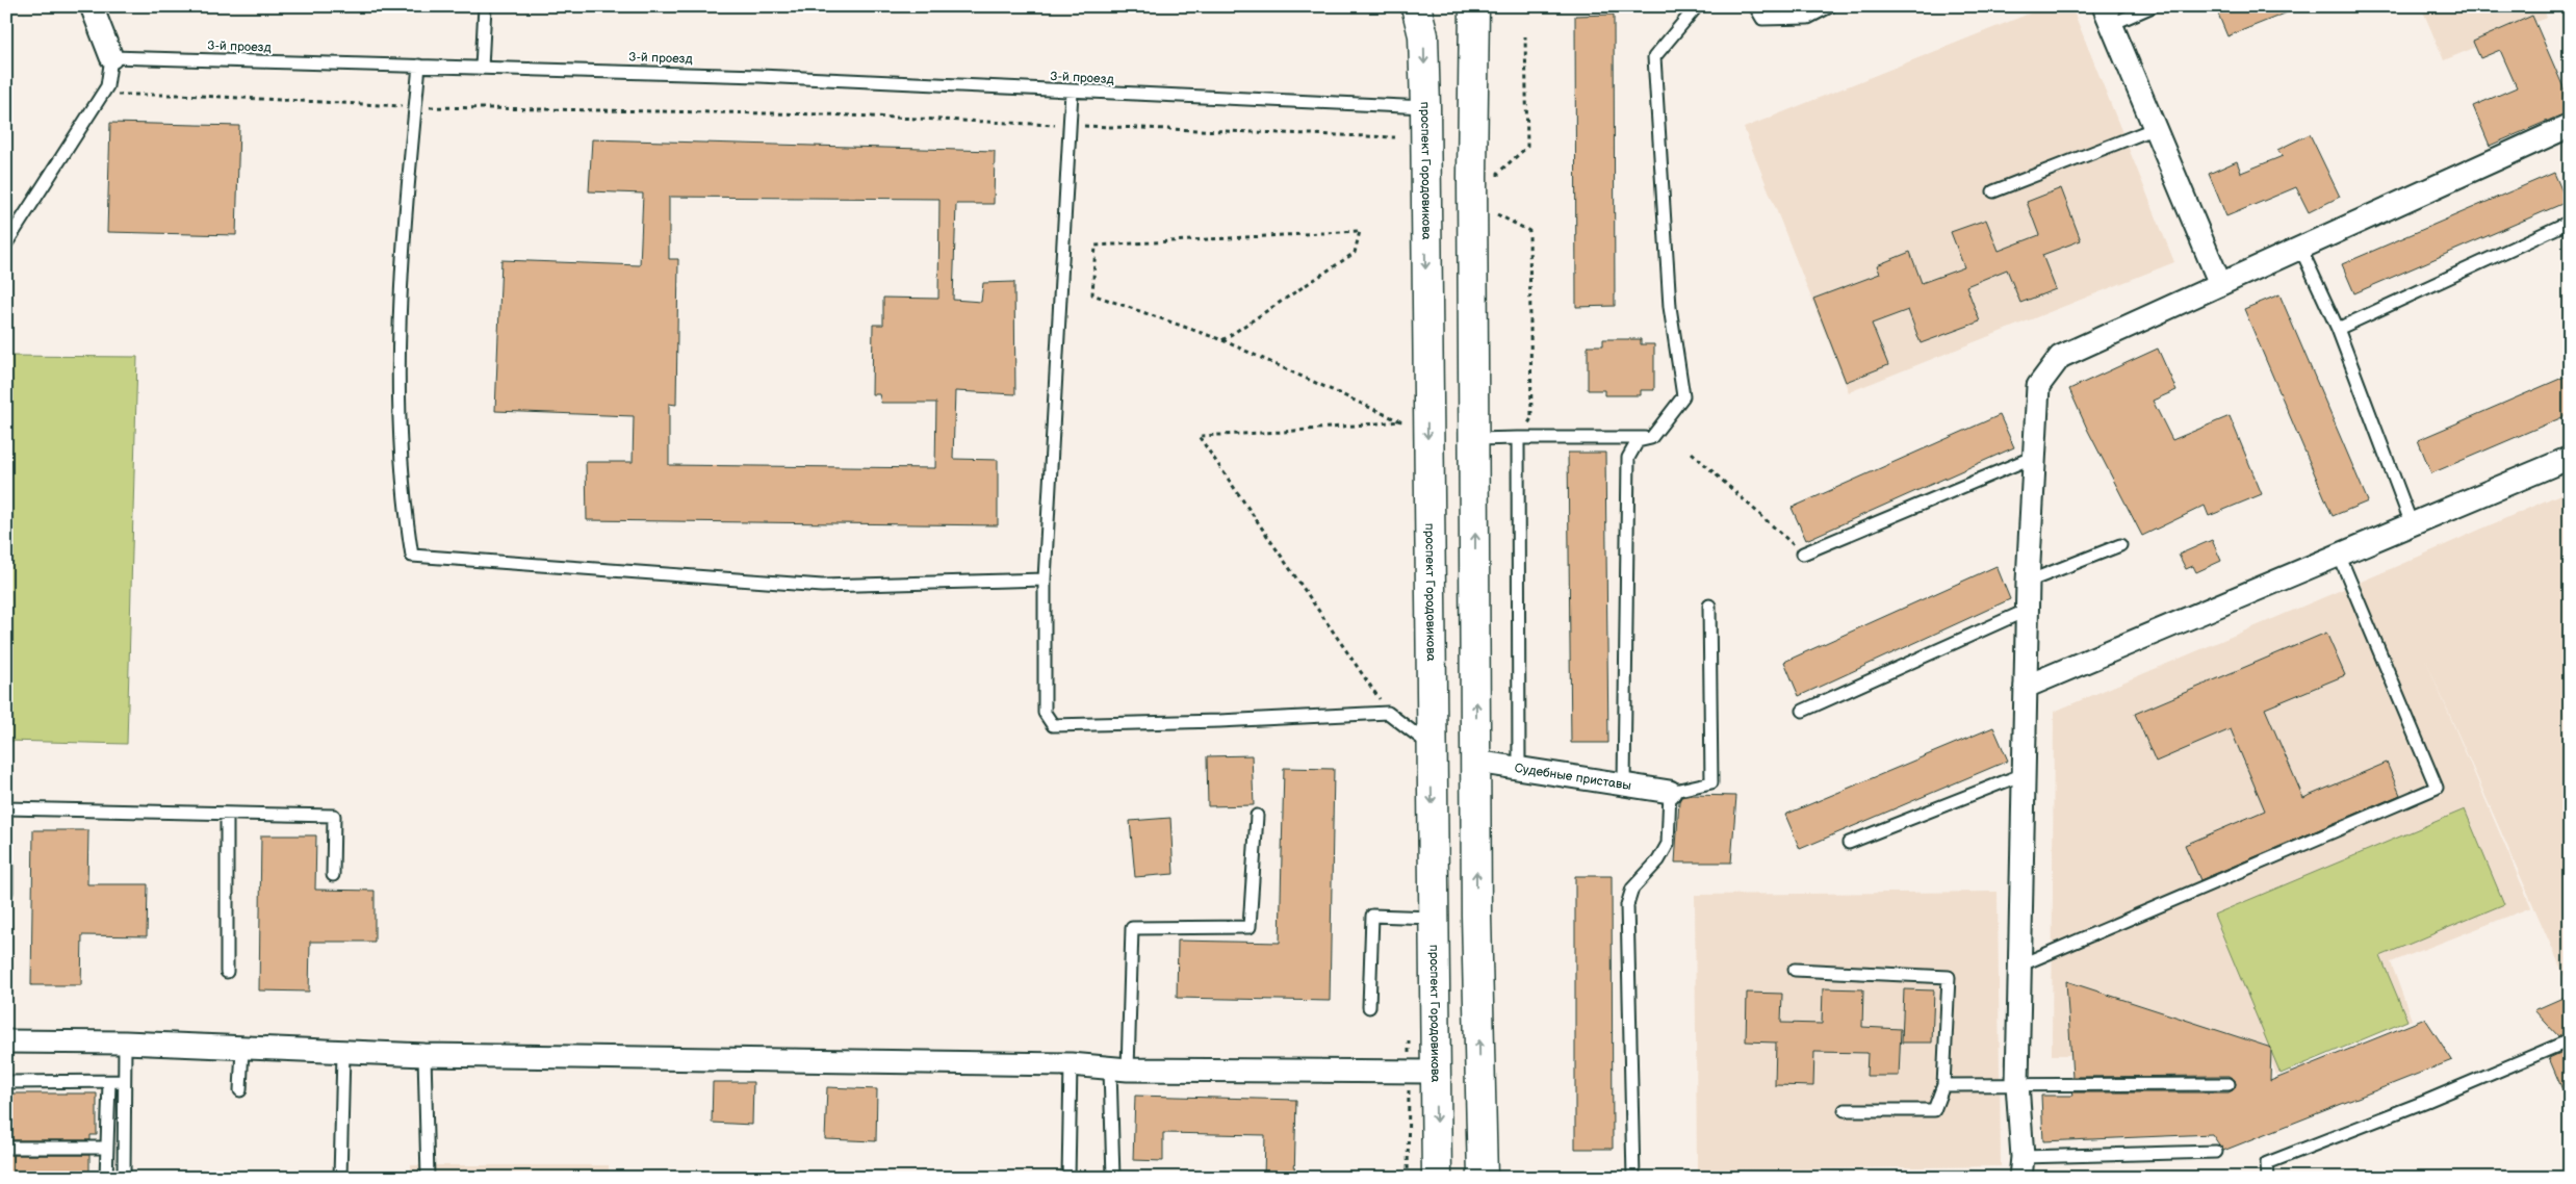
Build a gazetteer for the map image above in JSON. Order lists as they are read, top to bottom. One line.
{"streets":{"street":["проспект Городовикова","Судебные приставы"],"lane":["3-й проезд"]},"crossings":[["3-й проезд","проспект Городовикова"]]}
